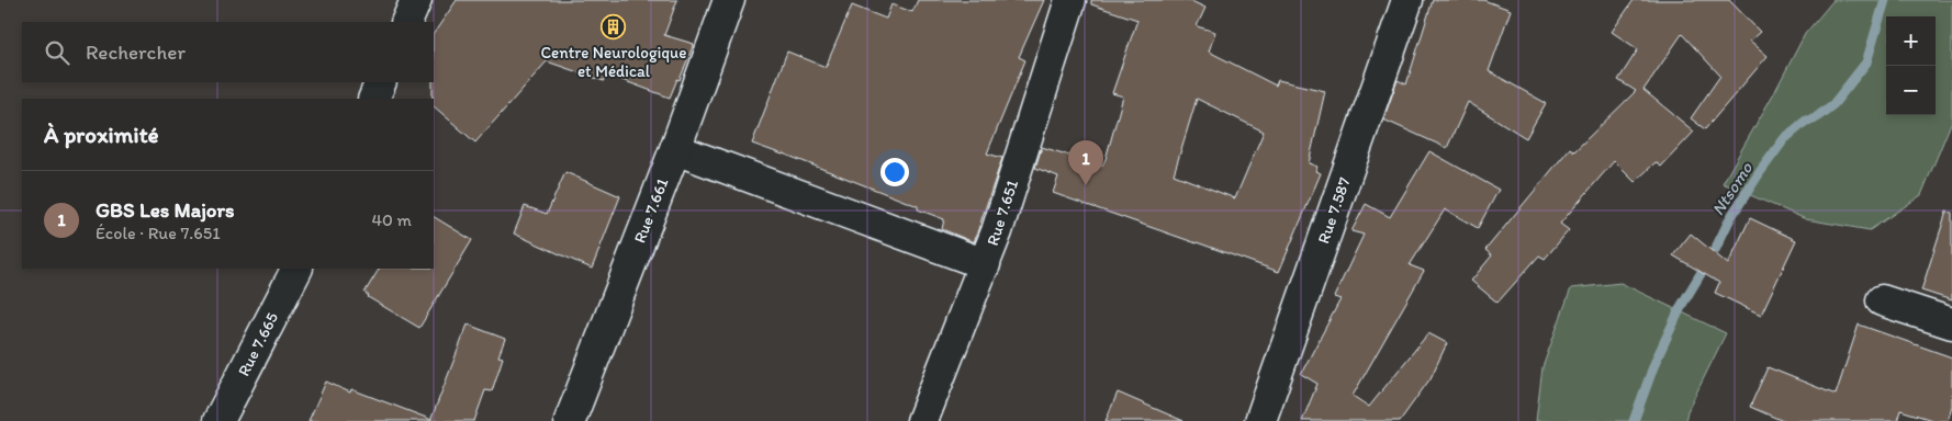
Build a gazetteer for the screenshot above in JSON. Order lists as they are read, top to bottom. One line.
{"streets":{"street":["Rue 7.661","Rue 7.587","Rue 7.651","Rue 7.665"]},"water":["Ntsomo"],"places":{"building":["Centre Neurologique et Médical"]},"page":{"map_buttons":["+","−"],"search":"Rechercher","heading":"À proximité","pins":"1","list":[{"mark":"1","name":"GBS Les Majors","note":"École · Rue 7.651","value":"40 m"}]}}
